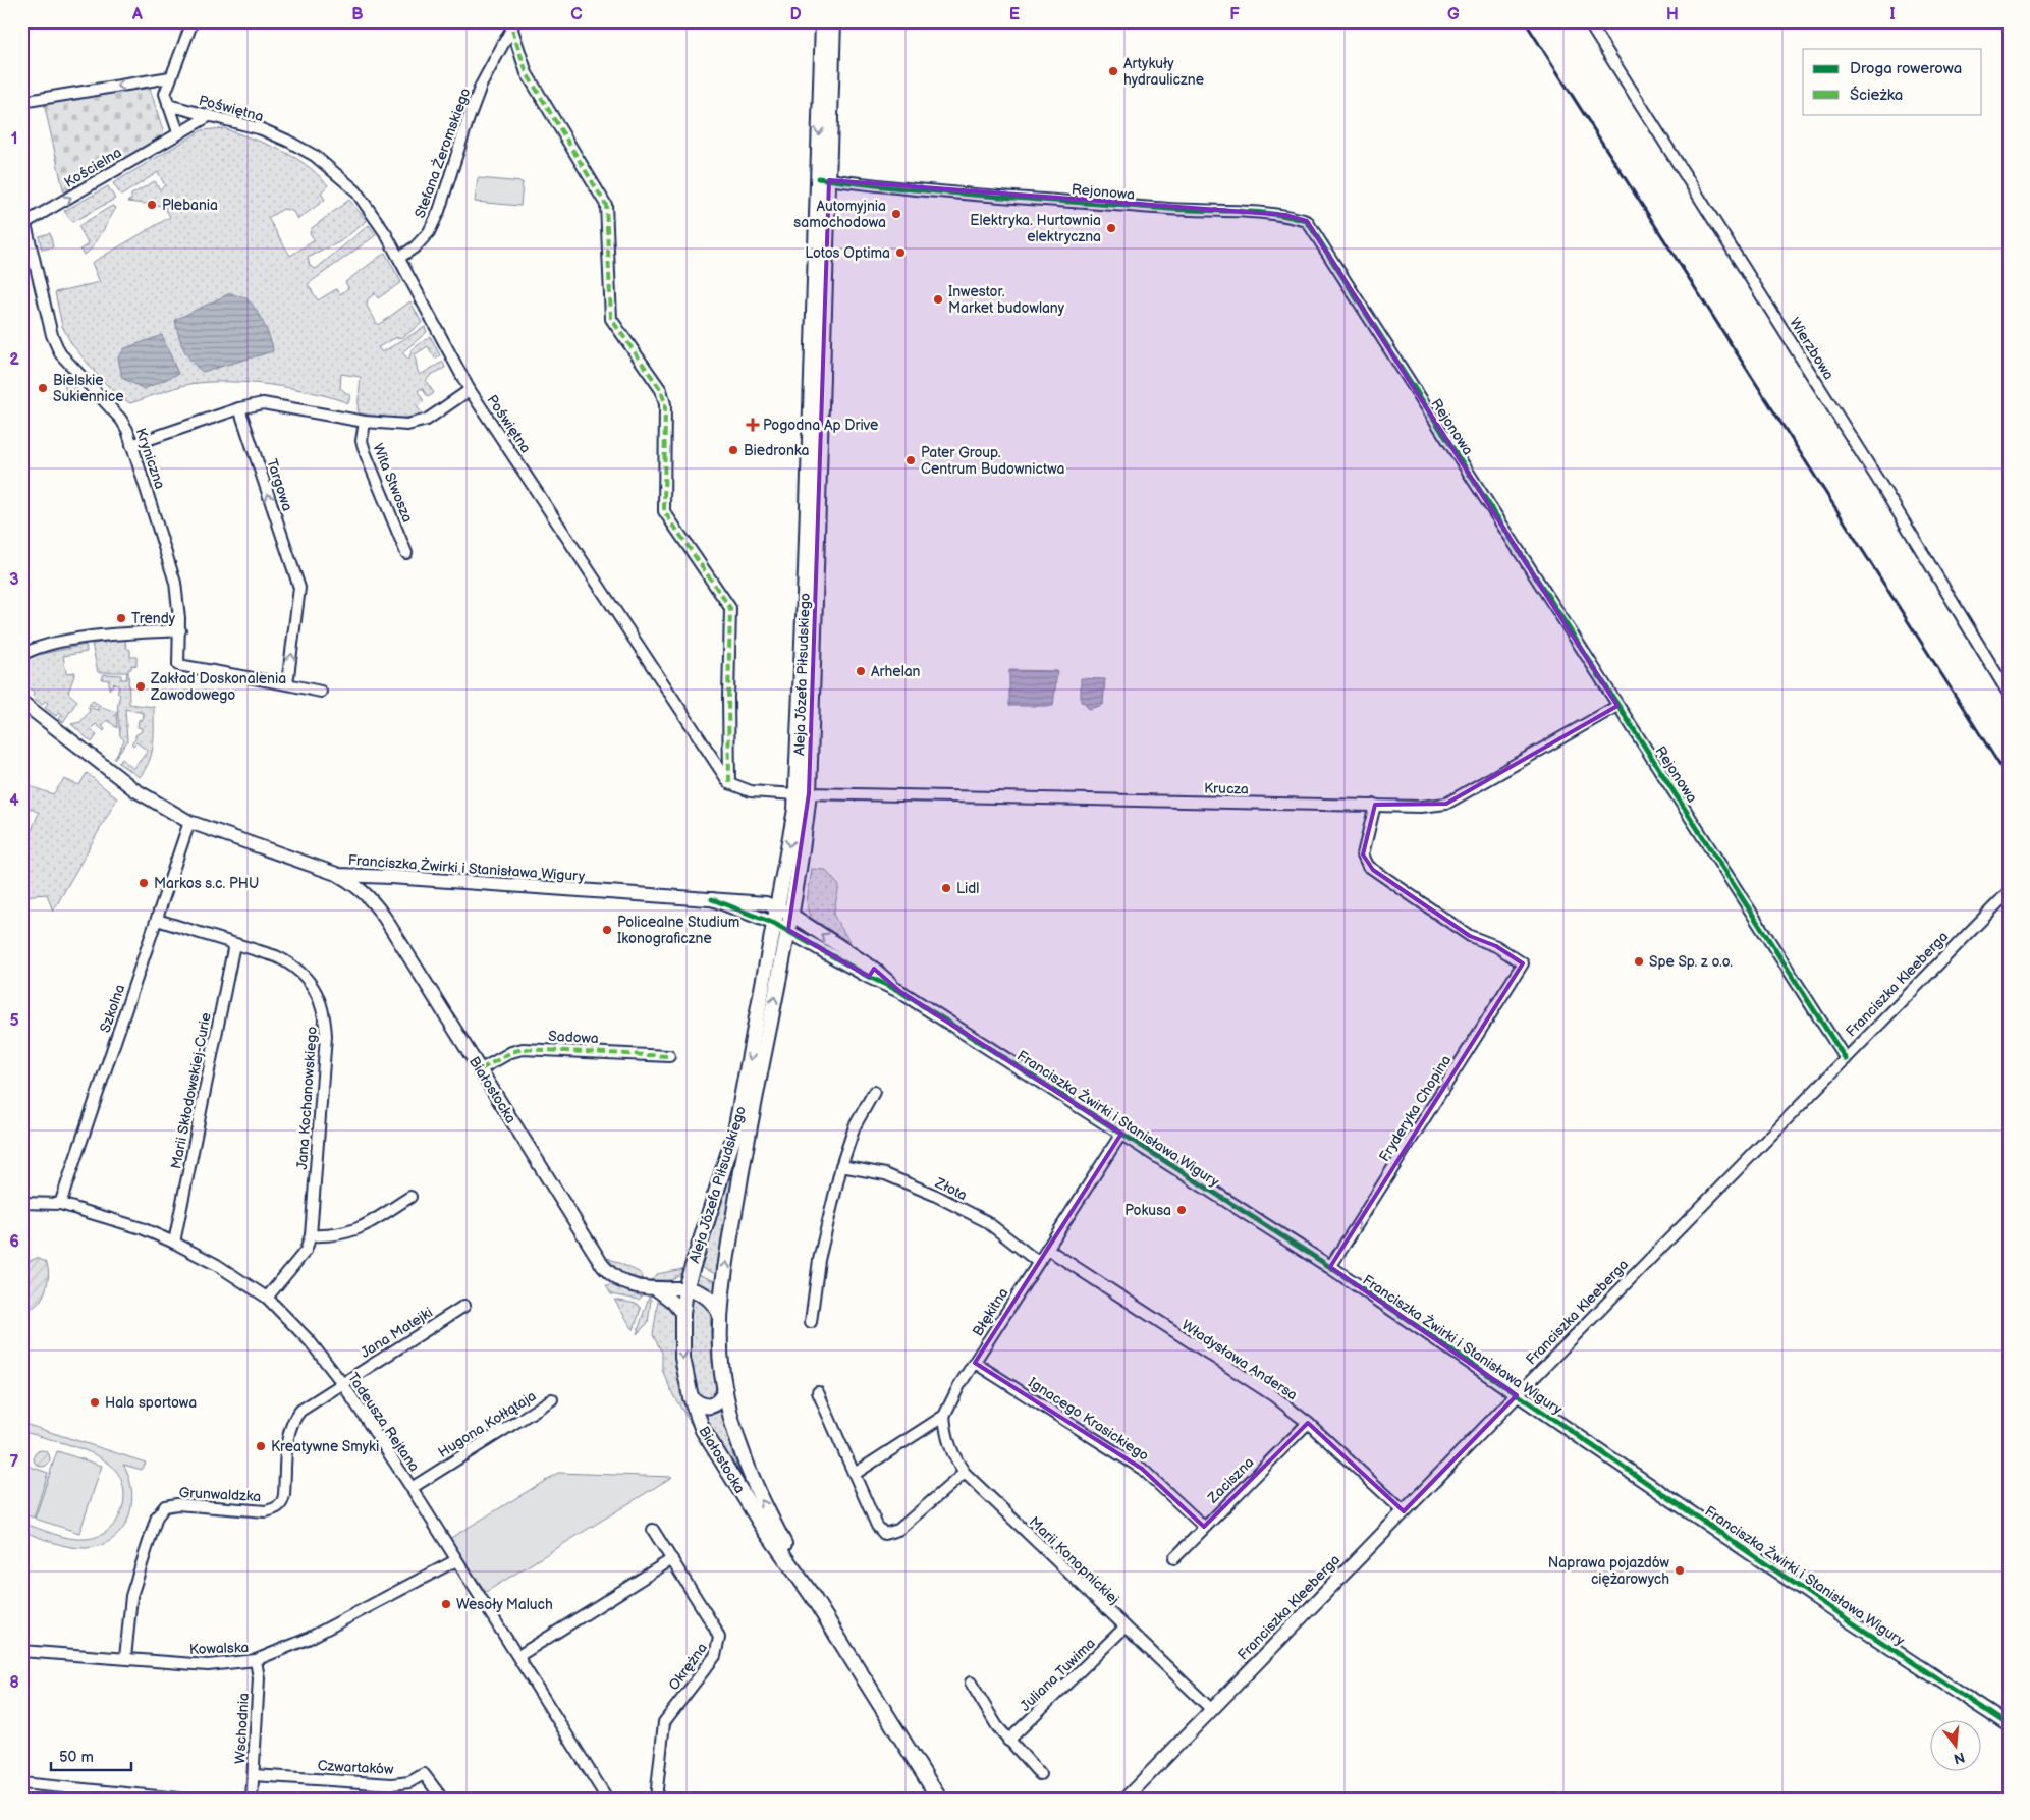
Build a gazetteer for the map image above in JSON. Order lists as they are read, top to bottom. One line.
{"streets":{"main road":["Aleja Józefa Piłsudskiego","Białostocka"],"street":["Poświętna","Stefana Żeromskiego","Kościelna","Rejonowa","Wierzbowa","Kryniczna","Wita Stwosza","Targowa","Krucza","Franciszka Żwirki i Stanisława Wigury","Franciszka Kleeberga","Szkolna","Sadowa","Marii Skłodowskiej-Curie","Jana Kochanowskiego","Fryderyka Chopina","Złota","Błękitna","Jana Matejki","Władysława Andersa","Ignacego Krasickiego","Tadeusza Rejtana","Hugona Kołłątaja","Zaciszna","Grunwaldzka","Marii Konopnickiej","Kowalska","Okrężna","Juliana Tuwima","Wschodnia","Czwartaków"]},"crossings":[["Poświętna","Stefana Żeromskiego"],["Poświętna","Kościelna"],["Poświętna","Wita Stwosza"],["Kościelna","Kryniczna"],["Rejonowa","Aleja Józefa Piłsudskiego"],["Rejonowa","Krucza"],["Rejonowa","Franciszka Kleeberga"],["Kryniczna","Targowa"],["Wita Stwosza","Targowa"],["Aleja Józefa Piłsudskiego","Krucza"],["Aleja Józefa Piłsudskiego","Franciszka Żwirki i Stanisława Wigury"],["Aleja Józefa Piłsudskiego","Białostocka"],["Krucza","Fryderyka Chopina"],["Franciszka Żwirki i Stanisława Wigury","Franciszka Kleeberga"],["Franciszka Żwirki i Stanisława Wigury","Szkolna"],["Franciszka Żwirki i Stanisława Wigury","Białostocka"],["Franciszka Żwirki i Stanisława Wigury","Fryderyka Chopina"],["Franciszka Żwirki i Stanisława Wigury","Błękitna"],["Franciszka Kleeberga","Władysława Andersa"],["Franciszka Kleeberga","Marii Konopnickiej"],["Szkolna","Jana Kochanowskiego"],["Szkolna","Tadeusza Rejtana"],["Sadowa","Białostocka"],["Marii Skłodowskiej-Curie","Jana Kochanowskiego"],["Marii Skłodowskiej-Curie","Tadeusza Rejtana"],["Jana Kochanowskiego","Tadeusza Rejtana"],["Złota","Błękitna"],["Błękitna","Władysława Andersa"],["Błękitna","Ignacego Krasickiego"],["Błękitna","Marii Konopnickiej"],["Jana Matejki","Tadeusza Rejtana"],["Jana Matejki","Grunwaldzka"],["Władysława Andersa","Zaciszna"],["Ignacego Krasickiego","Zaciszna"],["Tadeusza Rejtana","Hugona Kołłątaja"],["Tadeusza Rejtana","Grunwaldzka"],["Tadeusza Rejtana","Kowalska"],["Grunwaldzka","Kowalska"],["Marii Konopnickiej","Juliana Tuwima"],["Kowalska","Wschodnia"],["Wschodnia","Czwartaków"]],"one_way":["Targowa"],"places":{"other":["Artykuły hydrauliczne","Plebania","Automyjnia samochodowa","Elektryka. Hurtownia elektryczna","Lotos Optima","Inwestor. Market budowlany","Bielskie Sukiennice","Biedronka","Pater Group. Centrum Budownictwa","Trendy","Arhelan","Zakład Doskonalenia Zawodowego","Markos s.c. PHU","Lidl","Policealne Studium Ikonograficzne","Spe Sp. z o.o.","Pokusa","Hala sportowa","Kreatywne Smyki","Naprawa pojazdów ciężarowych","Wesoły Maluch"],"health":["Pogodna Ap Drive"]},"legend":["Droga rowerowa","Ścieżka"],"scale_bar":"50 m","north":"bottom","grid":{"columns":["A","B","C","D","E","F","G","H","I"],"rows":["1","2","3","4","5","6","7","8"]}}
